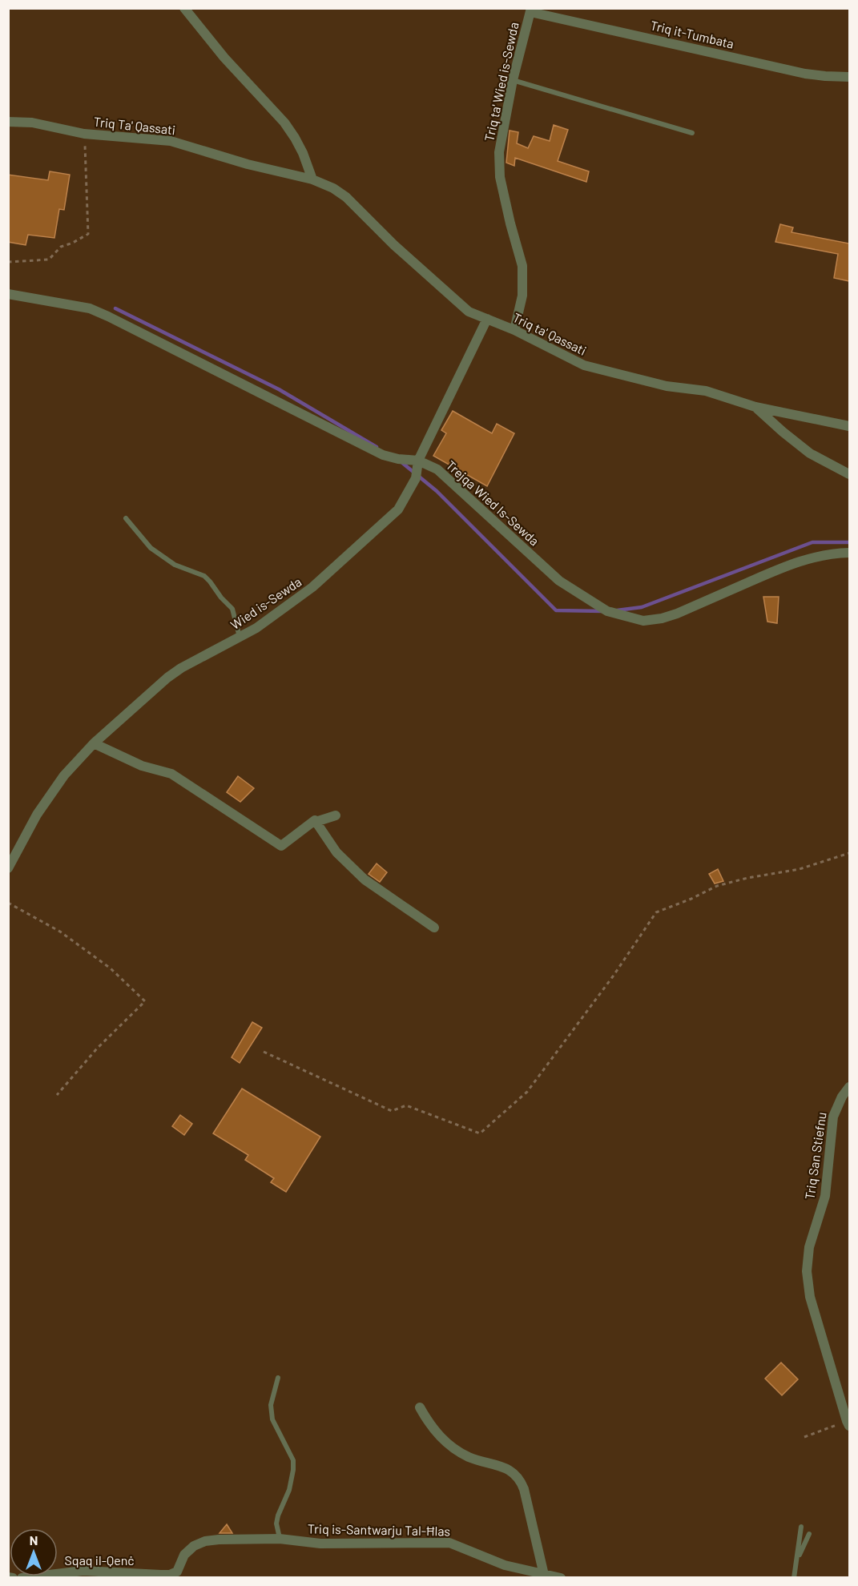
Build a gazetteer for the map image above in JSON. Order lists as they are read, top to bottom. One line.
{"streets":{"street":["Triq it-Tumbata","Triq ta' Wied is-Sewda","Triq Ta' Qassati","Triq ta' Qassati","Trejqa Wied Is-Sewda","Wied is-Sewda","Triq San Stiefnu","Triq is-Santwarju Tal-Ħlas","Sqaq il-Qenċ"]},"crossings":[["Triq it-Tumbata","Triq ta' Wied is-Sewda"],["Triq ta' Wied is-Sewda","Triq ta' Qassati"],["Triq Ta' Qassati","Triq ta' Qassati"],["Triq ta' Qassati","Wied is-Sewda"],["Trejqa Wied Is-Sewda","Wied is-Sewda"],["Triq is-Santwarju Tal-Ħlas","Sqaq il-Qenċ"]],"north":"top"}
